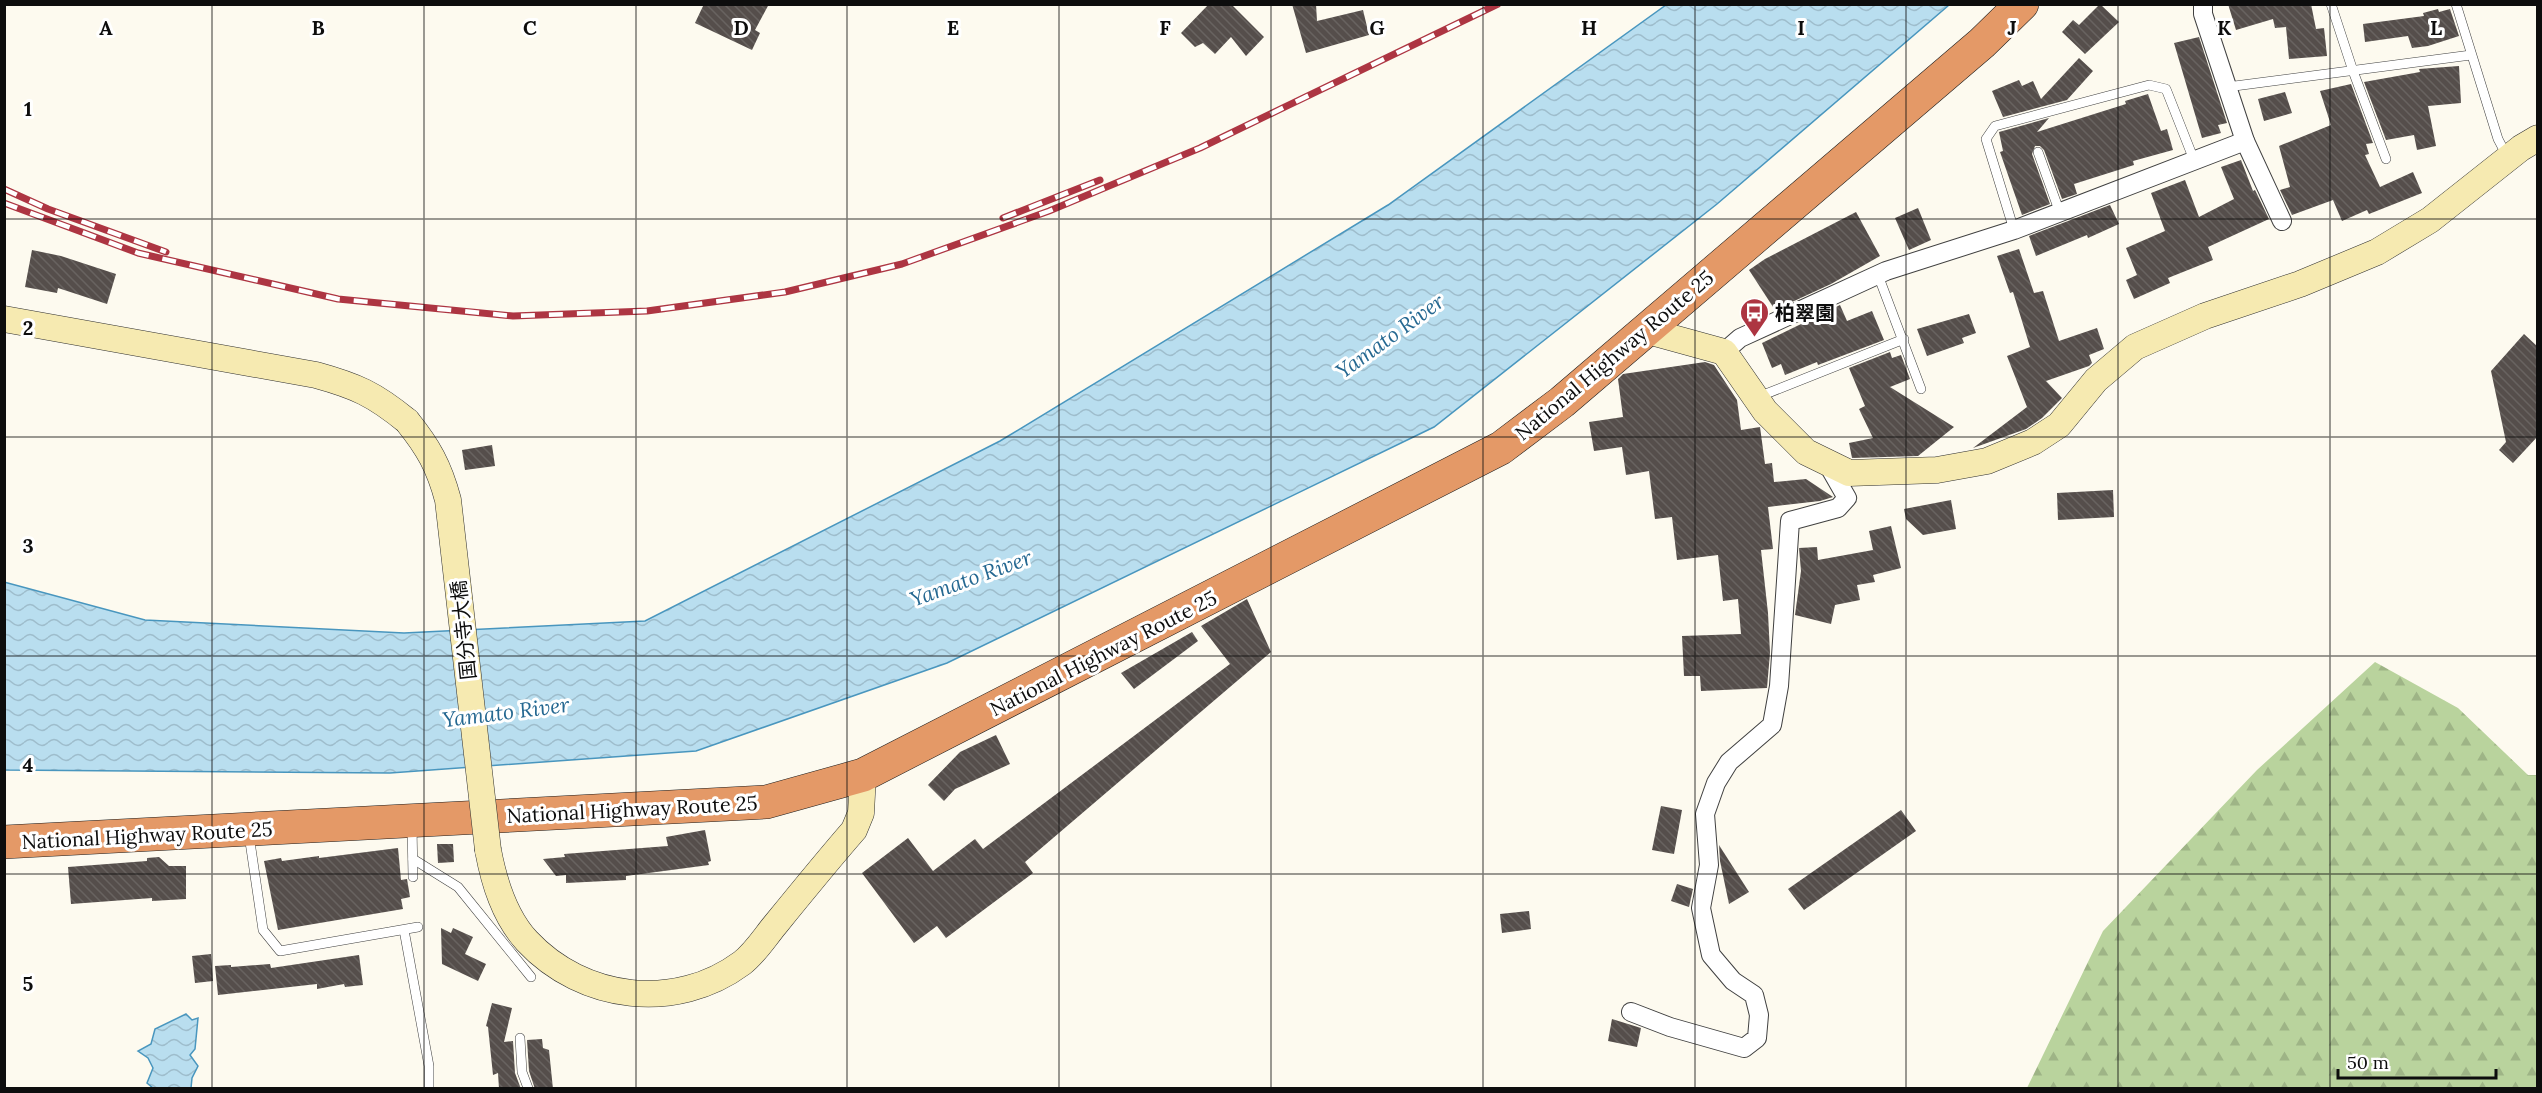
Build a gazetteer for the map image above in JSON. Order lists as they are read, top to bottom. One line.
{"streets":{"highway":["National Highway Route 25"],"street":["国分寺大橋"]},"crossings":[["National Highway Route 25","国分寺大橋"]],"water":["Yamato River"],"places":{"bus stop":["柏翠園"]},"scale_bar":"50 m","grid":{"columns":["A","B","C","D","E","F","G","H","I","J","K","L"],"rows":["1","2","3","4","5"]}}
